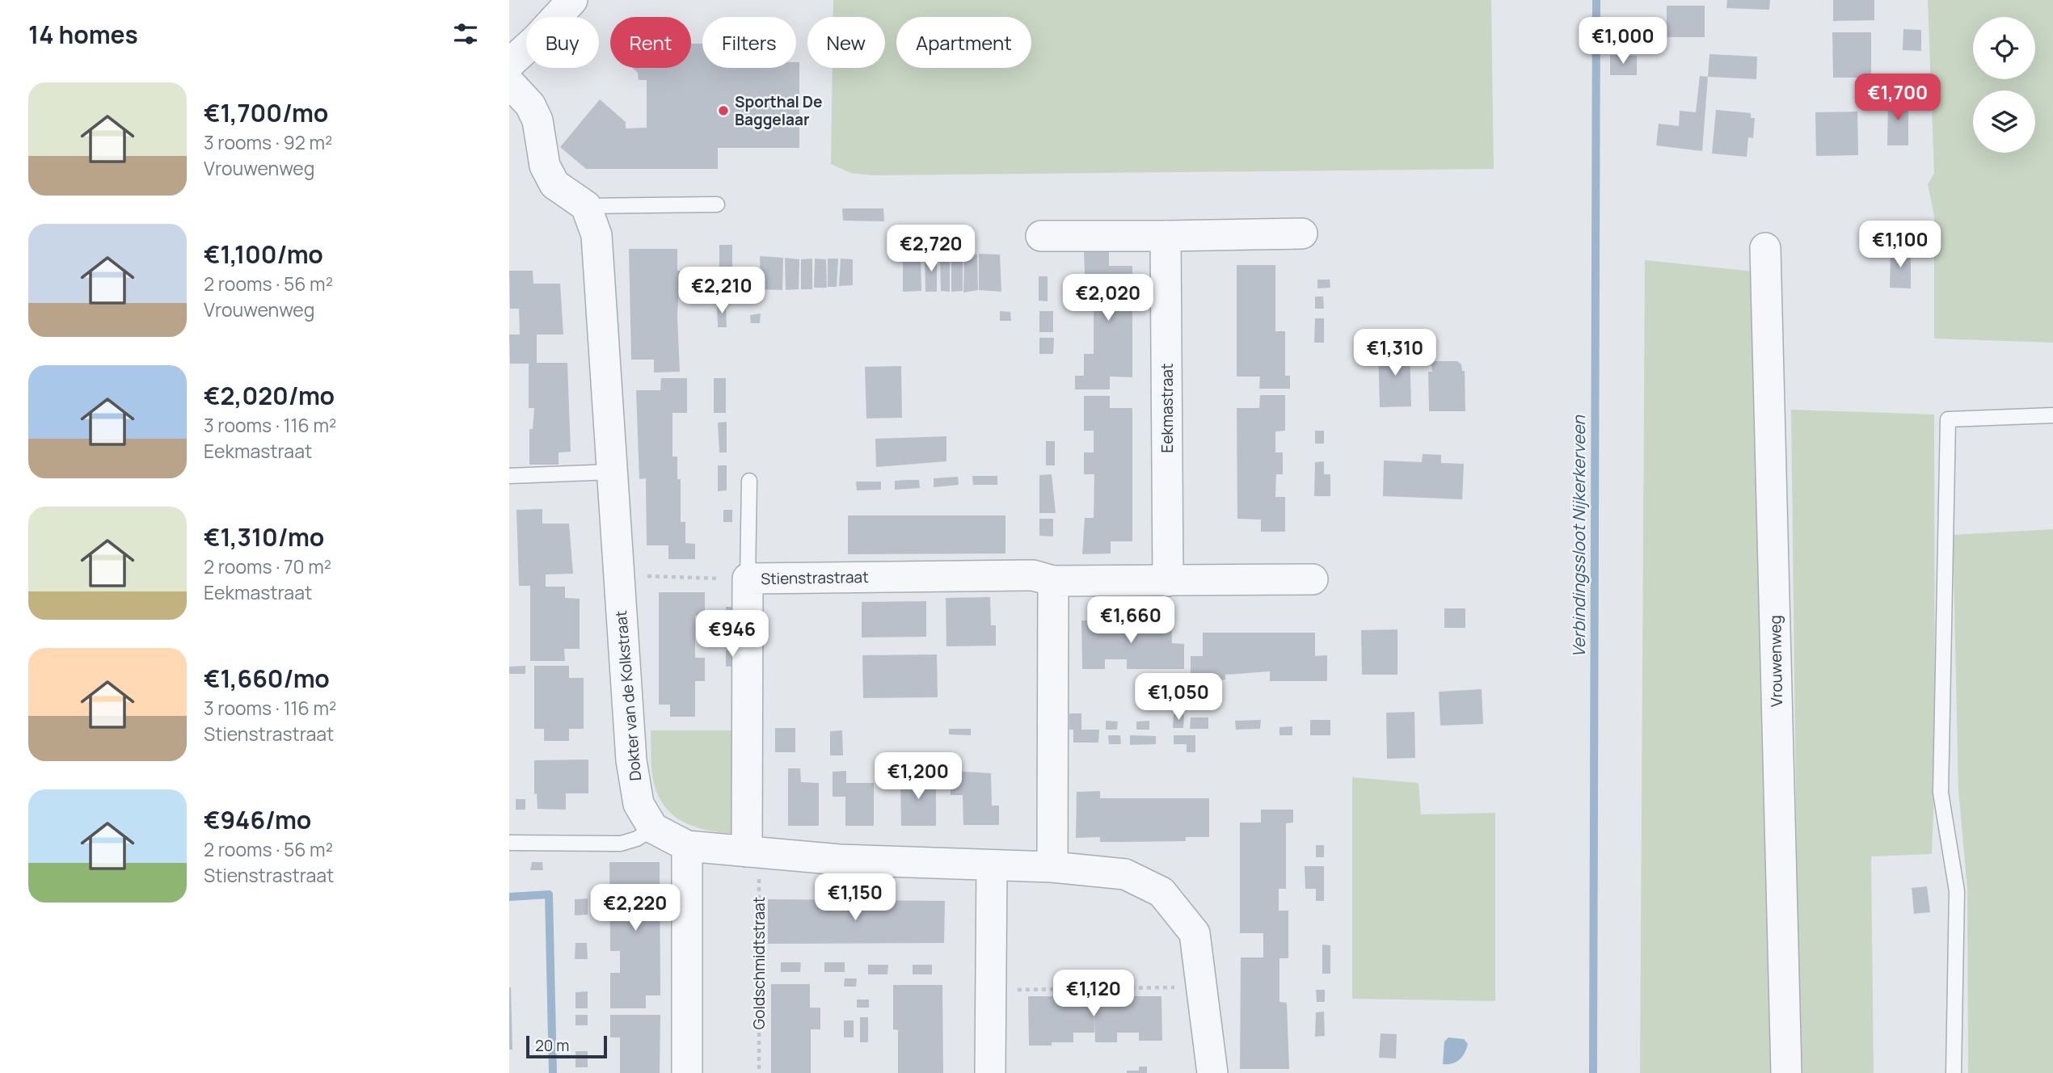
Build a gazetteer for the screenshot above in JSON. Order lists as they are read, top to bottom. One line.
{"streets":{"street":["Eekmastraat","Stienstrastraat","Vrouwenweg","Dokter van de Kolkstraat"],"path":["Goldschmidtstraat"]},"crossings":[["Eekmastraat","Stienstrastraat"],["Stienstrastraat","Goldschmidtstraat"]],"water":["Verbindingssloot Nijkerkerveen"],"places":["Sporthal De Baggelaar"],"scale_bar":"20 m","page":{"heading":"14 homes","price":["€1,000","€1,700","€1,100","€2,720","€2,210","€2,020","€1,310","€1,660","€946","€1,050","€1,200","€1,150","€2,220","€1,120"],"chip":["Buy","Rent","Filters","New","Apartment"],"list":[{"name":"€1,700/mo","note":"3 rooms · 92 m² · Vrouwenweg"},{"name":"€1,100/mo","note":"2 rooms · 56 m² · Vrouwenweg"},{"name":"€2,020/mo","note":"3 rooms · 116 m² · Eekmastraat"},{"name":"€1,310/mo","note":"2 rooms · 70 m² · Eekmastraat"},{"name":"€1,660/mo","note":"3 rooms · 116 m² · Stienstrastraat"},{"name":"€946/mo","note":"2 rooms · 56 m² · Stienstrastraat"}],"scale":"20 m"}}
